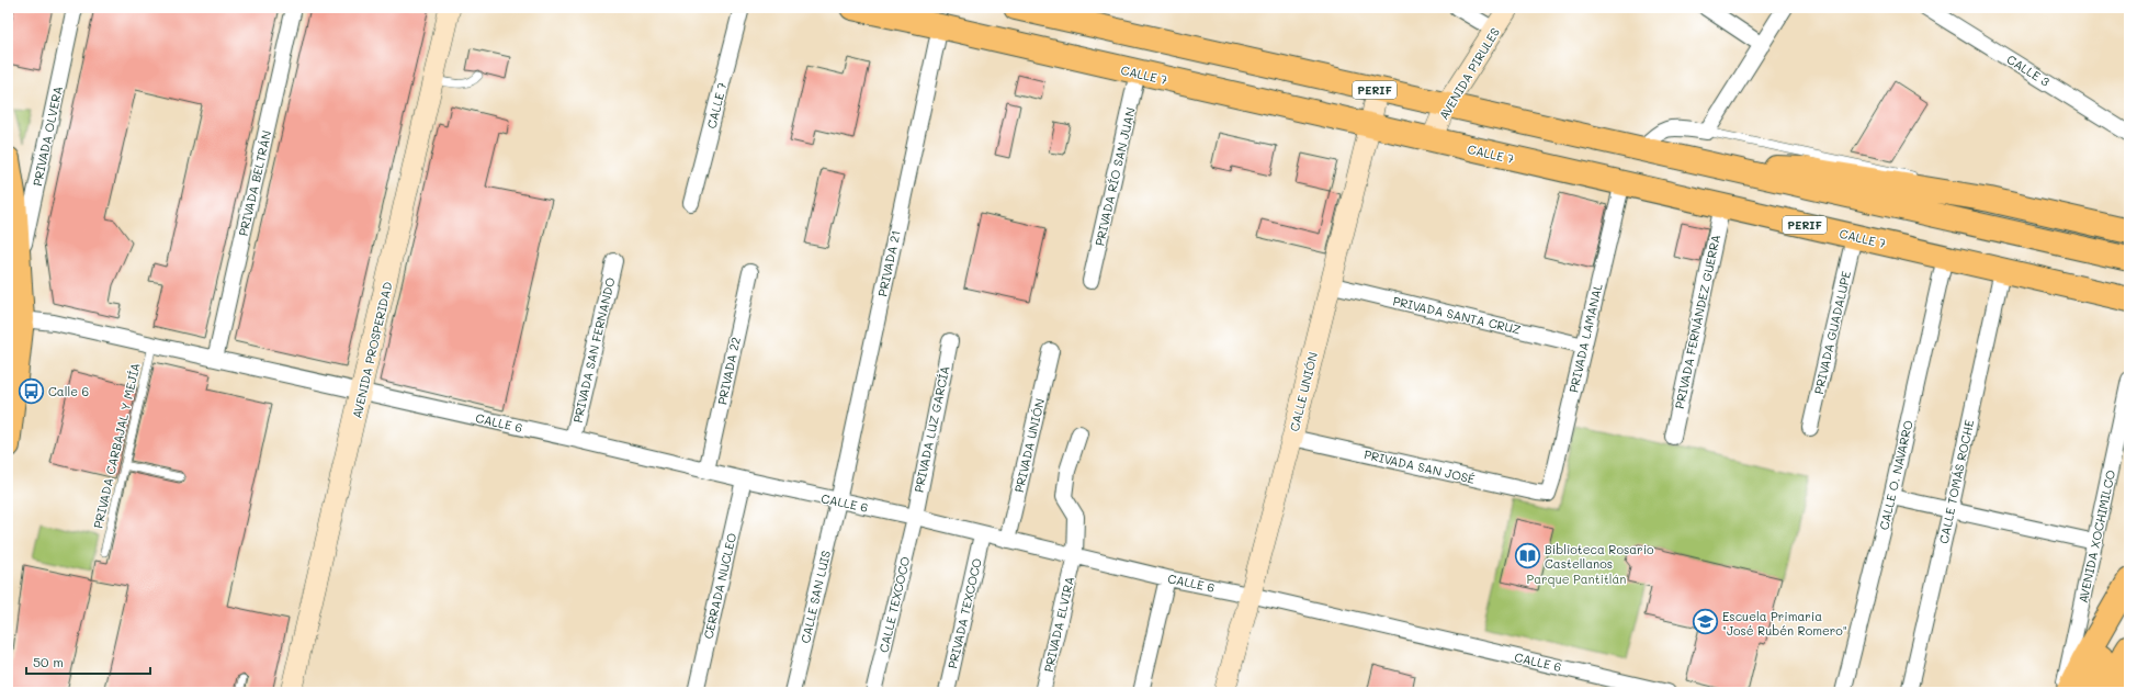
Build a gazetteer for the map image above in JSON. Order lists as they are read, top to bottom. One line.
{"streets":{"main road":["CALLE 7","PERIF"],"street":["CALLE 3","AVENIDA PIRULES","PRIVADA OLVERA","PRIVADA RÍO SAN JUAN","PRIVADA BELTRÁN","PRIVADA 21","PRIVADA SANTA CRUZ","PRIVADA FERNÁNDEZ GUERRA","PRIVADA GUADALUPE","PRIVADA LAMANAL","AVENIDA PROSPERIDAD","PRIVADA SAN FERNANDO","PRIVADA 22","CALLE UNIÓN","CALLE 6","PRIVADA LUZ GARCÍA","PRIVADA UNIÓN","PRIVADA SAN JOSÉ","CALLE O. NAVARRO","CALLE TOMÁS ROCHE","AVENIDA XOCHIMILCO","CERRADA NUCLEO","CALLE SAN LUIS","CALLE TEXCOCO","PRIVADA TEXCOCO","PRIVADA ELVIRA"],"lane":["PRIVADA CARBAJAL Y MEJÍA"]},"crossings":[["AVENIDA PIRULES","CALLE 7"],["AVENIDA PIRULES","PERIF"],["CALLE 7","PRIVADA RÍO SAN JUAN"],["CALLE 7","PRIVADA 21"],["CALLE 7","PRIVADA FERNÁNDEZ GUERRA"],["CALLE 7","PRIVADA GUADALUPE"],["CALLE 7","PRIVADA LAMANAL"],["CALLE 7","CALLE UNIÓN"],["CALLE 7","CALLE O. NAVARRO"],["CALLE 7","CALLE TOMÁS ROCHE"],["PERIF","CALLE UNIÓN"],["PRIVADA BELTRÁN","CALLE 6"],["PRIVADA 21","CALLE 6"],["PRIVADA 21","CALLE SAN LUIS"],["PRIVADA SANTA CRUZ","PRIVADA LAMANAL"],["PRIVADA SANTA CRUZ","CALLE UNIÓN"],["PRIVADA LAMANAL","PRIVADA SAN JOSÉ"],["AVENIDA PROSPERIDAD","CALLE 6"],["PRIVADA SAN FERNANDO","CALLE 6"],["PRIVADA 22","CALLE 6"],["CALLE UNIÓN","CALLE 6"],["CALLE UNIÓN","PRIVADA SAN JOSÉ"],["CALLE 6","PRIVADA LUZ GARCÍA"],["CALLE 6","PRIVADA CARBAJAL Y MEJÍA"],["CALLE 6","PRIVADA UNIÓN"],["CALLE 6","CERRADA NUCLEO"],["CALLE 6","CALLE SAN LUIS"],["CALLE 6","CALLE TEXCOCO"],["CALLE 6","PRIVADA TEXCOCO"],["CALLE 6","PRIVADA ELVIRA"],["PRIVADA LUZ GARCÍA","CALLE TEXCOCO"]],"parks":["Parque Pantitlán"],"places":{"bus stop":["Calle 6"],"library":["Biblioteca Rosario Castellanos"],"school or university":["Escuela Primaria \"José Rubén Romero\""]},"scale_bar":"50 m"}
